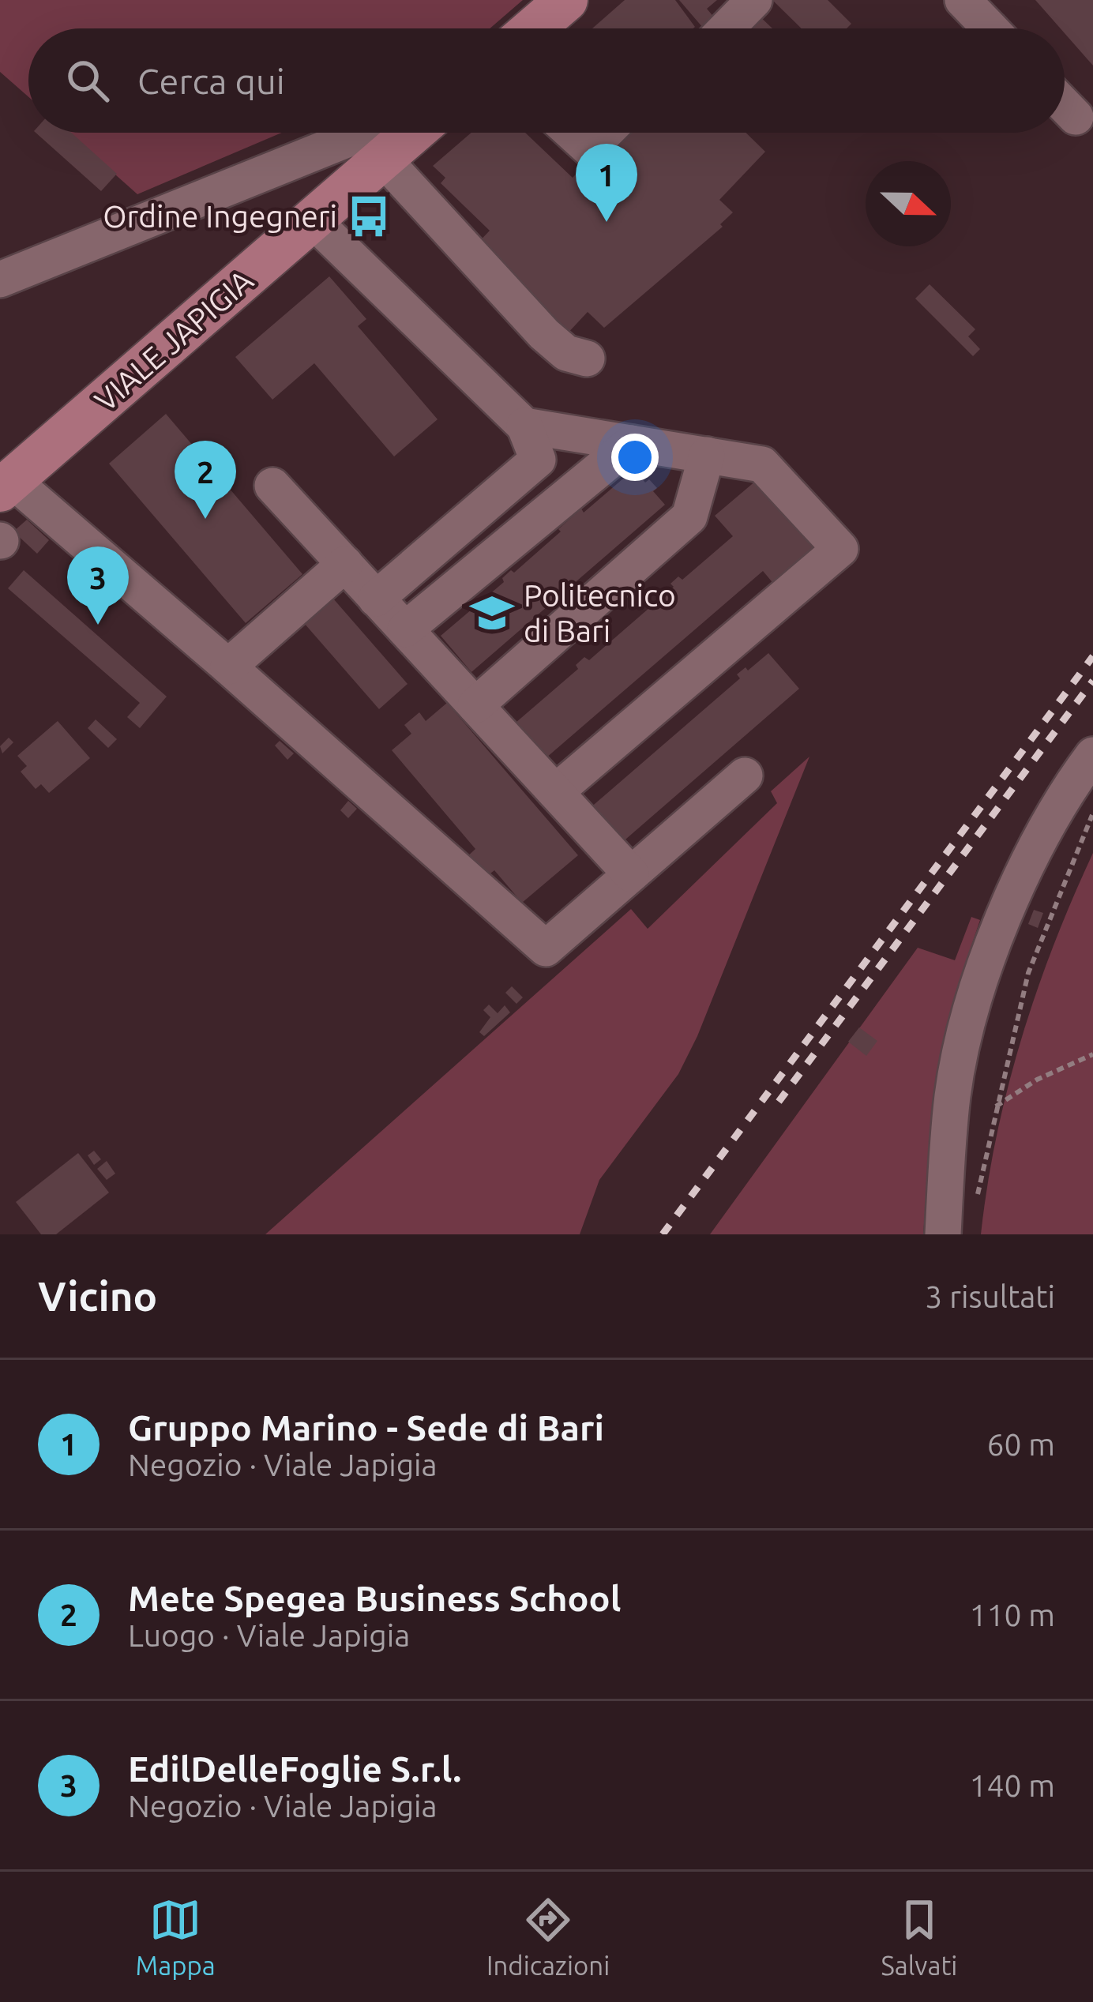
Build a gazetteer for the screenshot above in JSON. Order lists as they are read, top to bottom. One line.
{"streets":{"main road":["VIALE JAPIGIA"]},"places":{"bus stop":["Ordine Ingegneri"],"school or university":["Politecnico di Bari"]},"north":"right","page":{"search":"Cerca qui","pins":["1","2","3"],"heading":["Vicino","3 risultati"],"list":[{"mark":"1","name":"Gruppo Marino - Sede di Bari","note":"Negozio · Viale Japigia","value":"60 m"},{"mark":"2","name":"Mete Spegea Business School","note":"Luogo · Viale Japigia","value":"110 m"},{"mark":"3","name":"EdilDelleFoglie S.r.l.","note":"Negozio · Viale Japigia","value":"140 m"}],"nav":["Mappa","Indicazioni","Salvati"]}}
